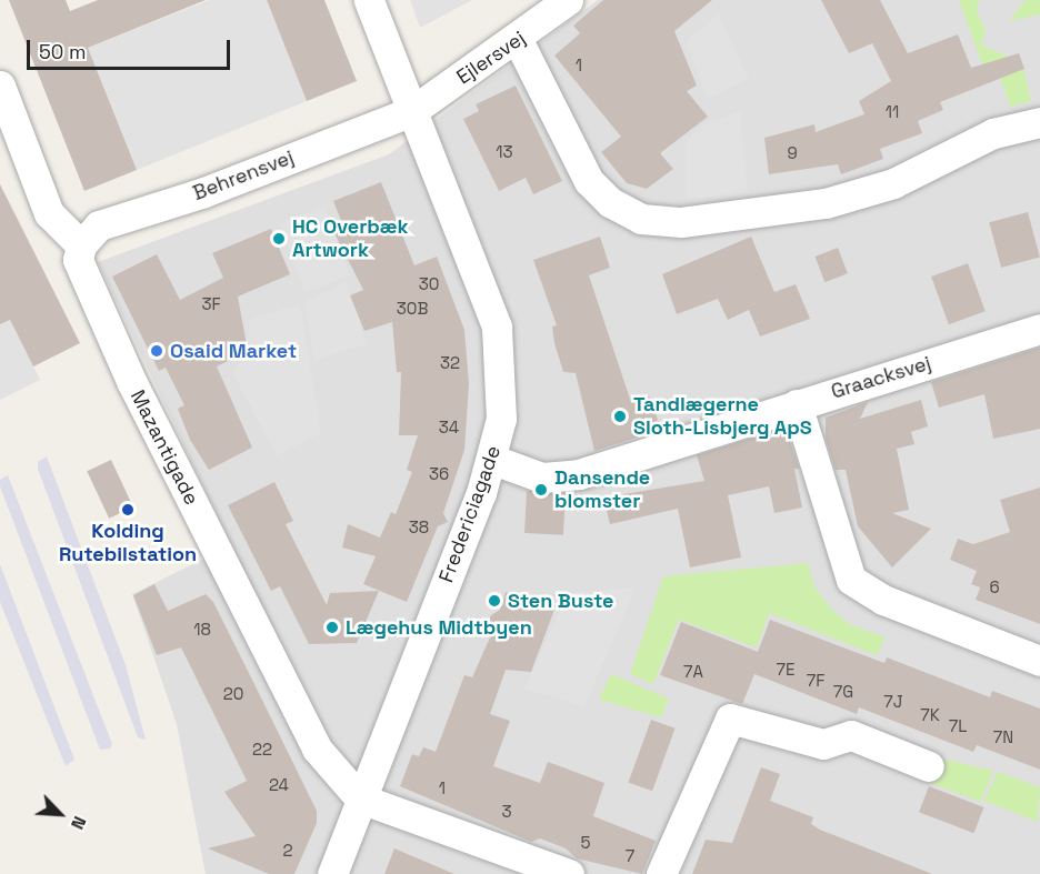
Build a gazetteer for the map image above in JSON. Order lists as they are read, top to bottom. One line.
{"streets":{"street":["Ejlersvej","Behrensvej","Graacksvej","Mazantigade","Fredericiagade"]},"crossings":[["Ejlersvej","Behrensvej"],["Ejlersvej","Fredericiagade"],["Behrensvej","Mazantigade"],["Behrensvej","Fredericiagade"],["Graacksvej","Fredericiagade"],["Mazantigade","Fredericiagade"]],"places":["HC Overbæk Artwork","Osaid Market","Tandlægerne Sloth-Lisbjerg ApS","Dansende blomster","Kolding Rutebilstation","Sten Buste","Lægehus Midtbyen"],"house_numbers":["1","11","13","9","30","3F","30B","32","34","36","38","6","18","7E","7A","7F","7G","20","7J","7K","7L","7N","22","24","1","3","5","2","7"],"scale_bar":"50 m","north":"bottom right"}
